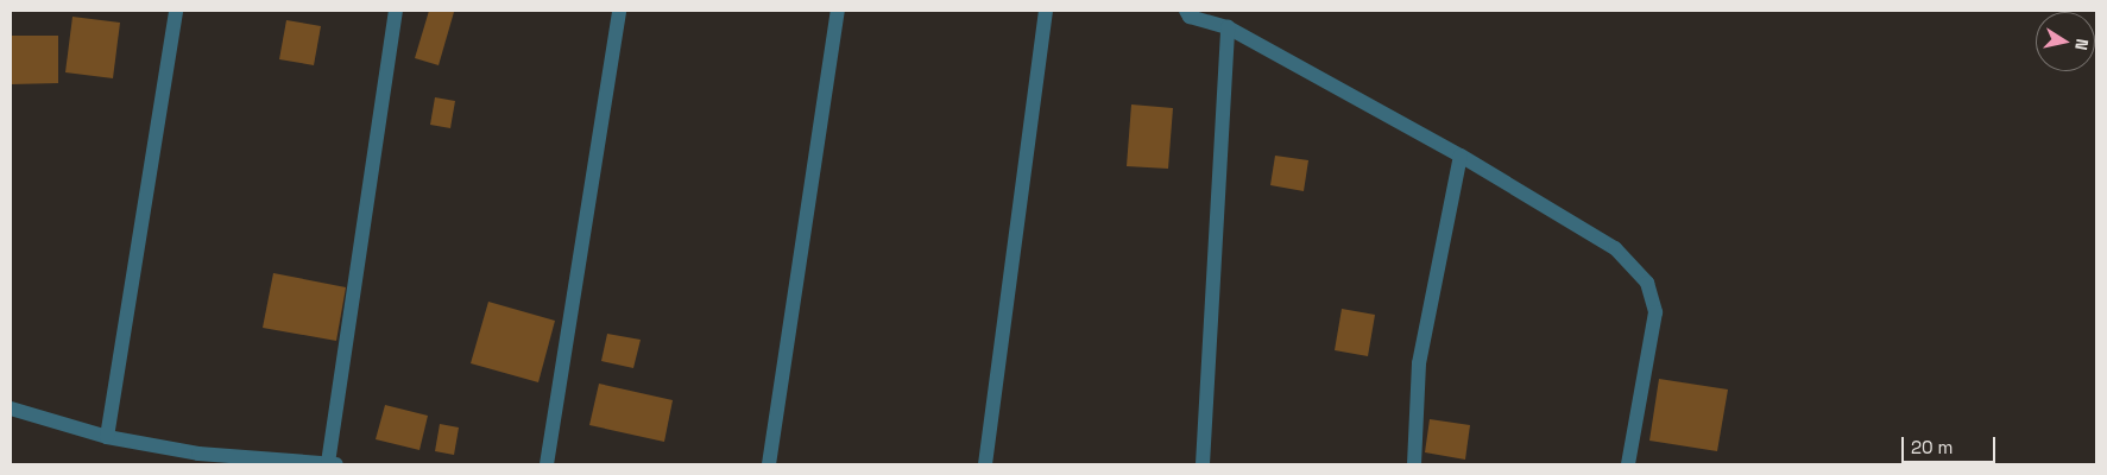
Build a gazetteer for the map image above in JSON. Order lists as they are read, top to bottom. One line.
{"scale_bar":"20 m","north":"right"}
